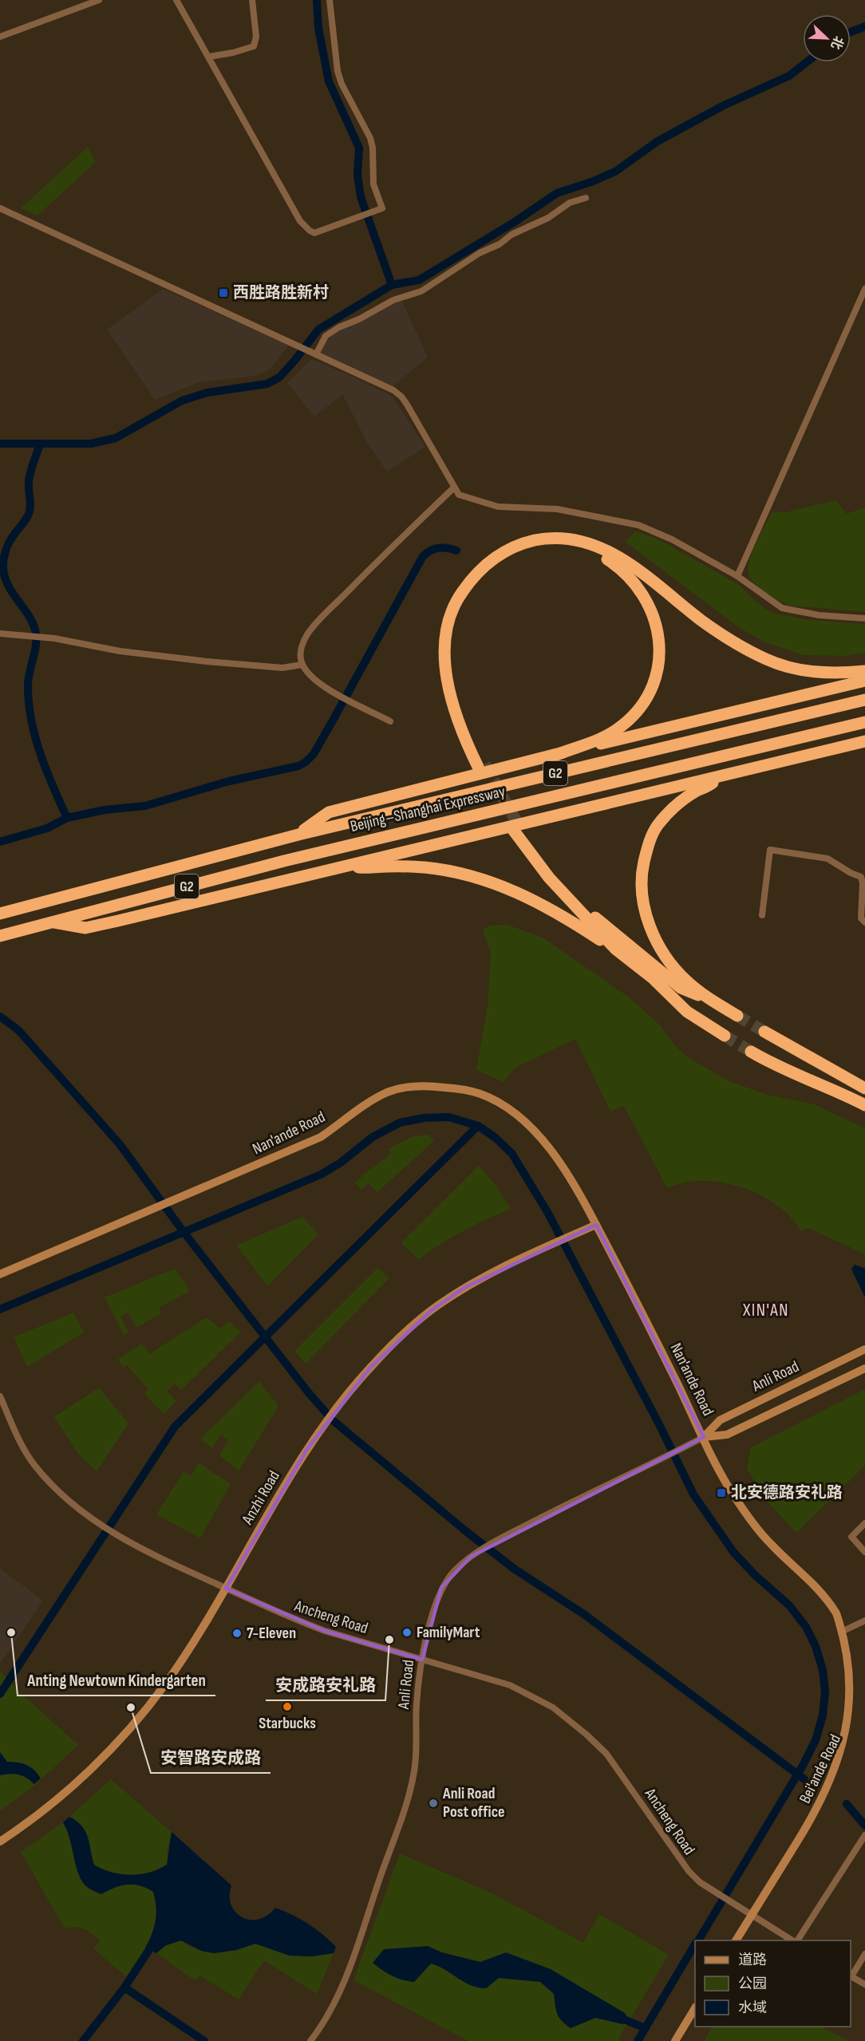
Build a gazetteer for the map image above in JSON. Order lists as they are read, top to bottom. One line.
{"streets":{"highway":["G2","Beijing–Shanghai Expressway"],"street":["Nan'ande Road","Anli Road","Anzhi Road","Ancheng Road","Bei'ande Road"]},"crossings":[["Nan'ande Road","Anli Road"],["Nan'ande Road","Anzhi Road"],["Anli Road","Ancheng Road"],["Anzhi Road","Ancheng Road"],["Ancheng Road","Bei'ande Road"]],"districts":["XIN'AN"],"places":{"transit":["西胜路胜新村","北安德路安礼路"],"other":["Anting Newtown Kindergarten","FamilyMart","7-Eleven","安成路安礼路","Starbucks","安智路安成路","Anli Road Post office"]},"legend":["道路","公园","水域"],"north":"bottom right"}
